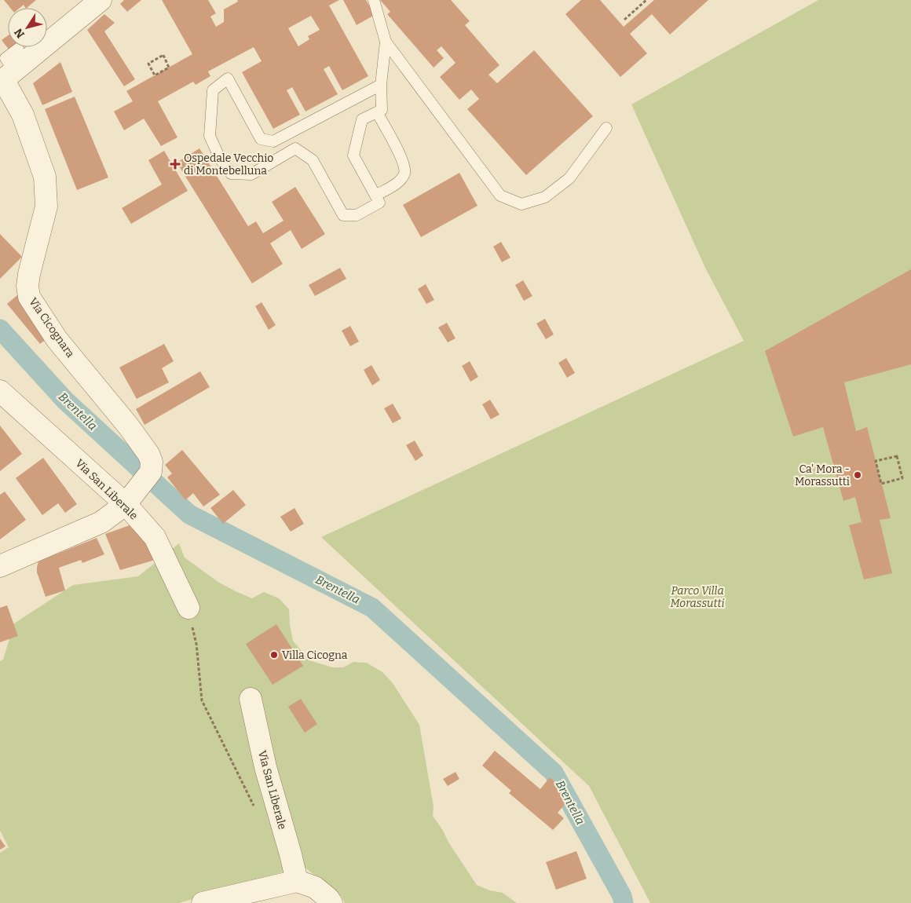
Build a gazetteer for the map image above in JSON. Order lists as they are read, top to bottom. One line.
{"streets":{"street":["Via Cicognara","Via San Liberale"]},"crossings":[["Via Cicognara","Via San Liberale"]],"water":["Brentella"],"parks":["Parco Villa Morassutti"],"places":{"health":["Ospedale Vecchio di Montebelluna"],"other":["Ca' Mora - Morassutti","Villa Cicogna"]},"north":"bottom left"}
